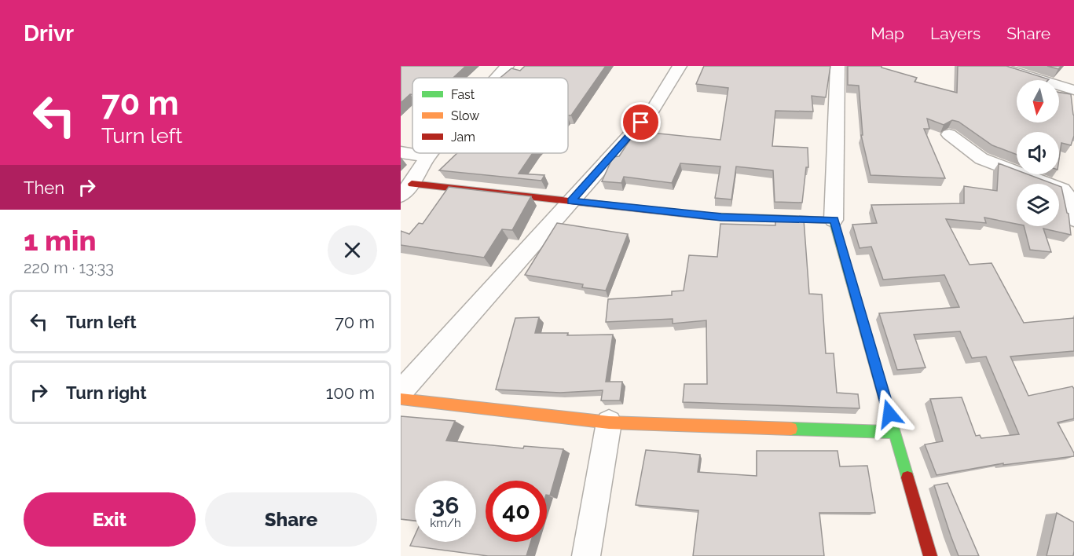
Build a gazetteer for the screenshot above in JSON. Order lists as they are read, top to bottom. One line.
{"legend":["Fast","Slow","Jam"],"north":"bottom","page":{"header":"Drivr","nav":["Map","Layers","Share"],"turn":["70 m","Turn left"],"then":"Then","heading":["1 min","220 m · 13:33"],"list":[{"name":"Turn left","value":"70 m"},{"name":"Turn right","value":"100 m"}],"speed":"36 km/h","limit":"40","buttons":["Exit","Share"]}}
